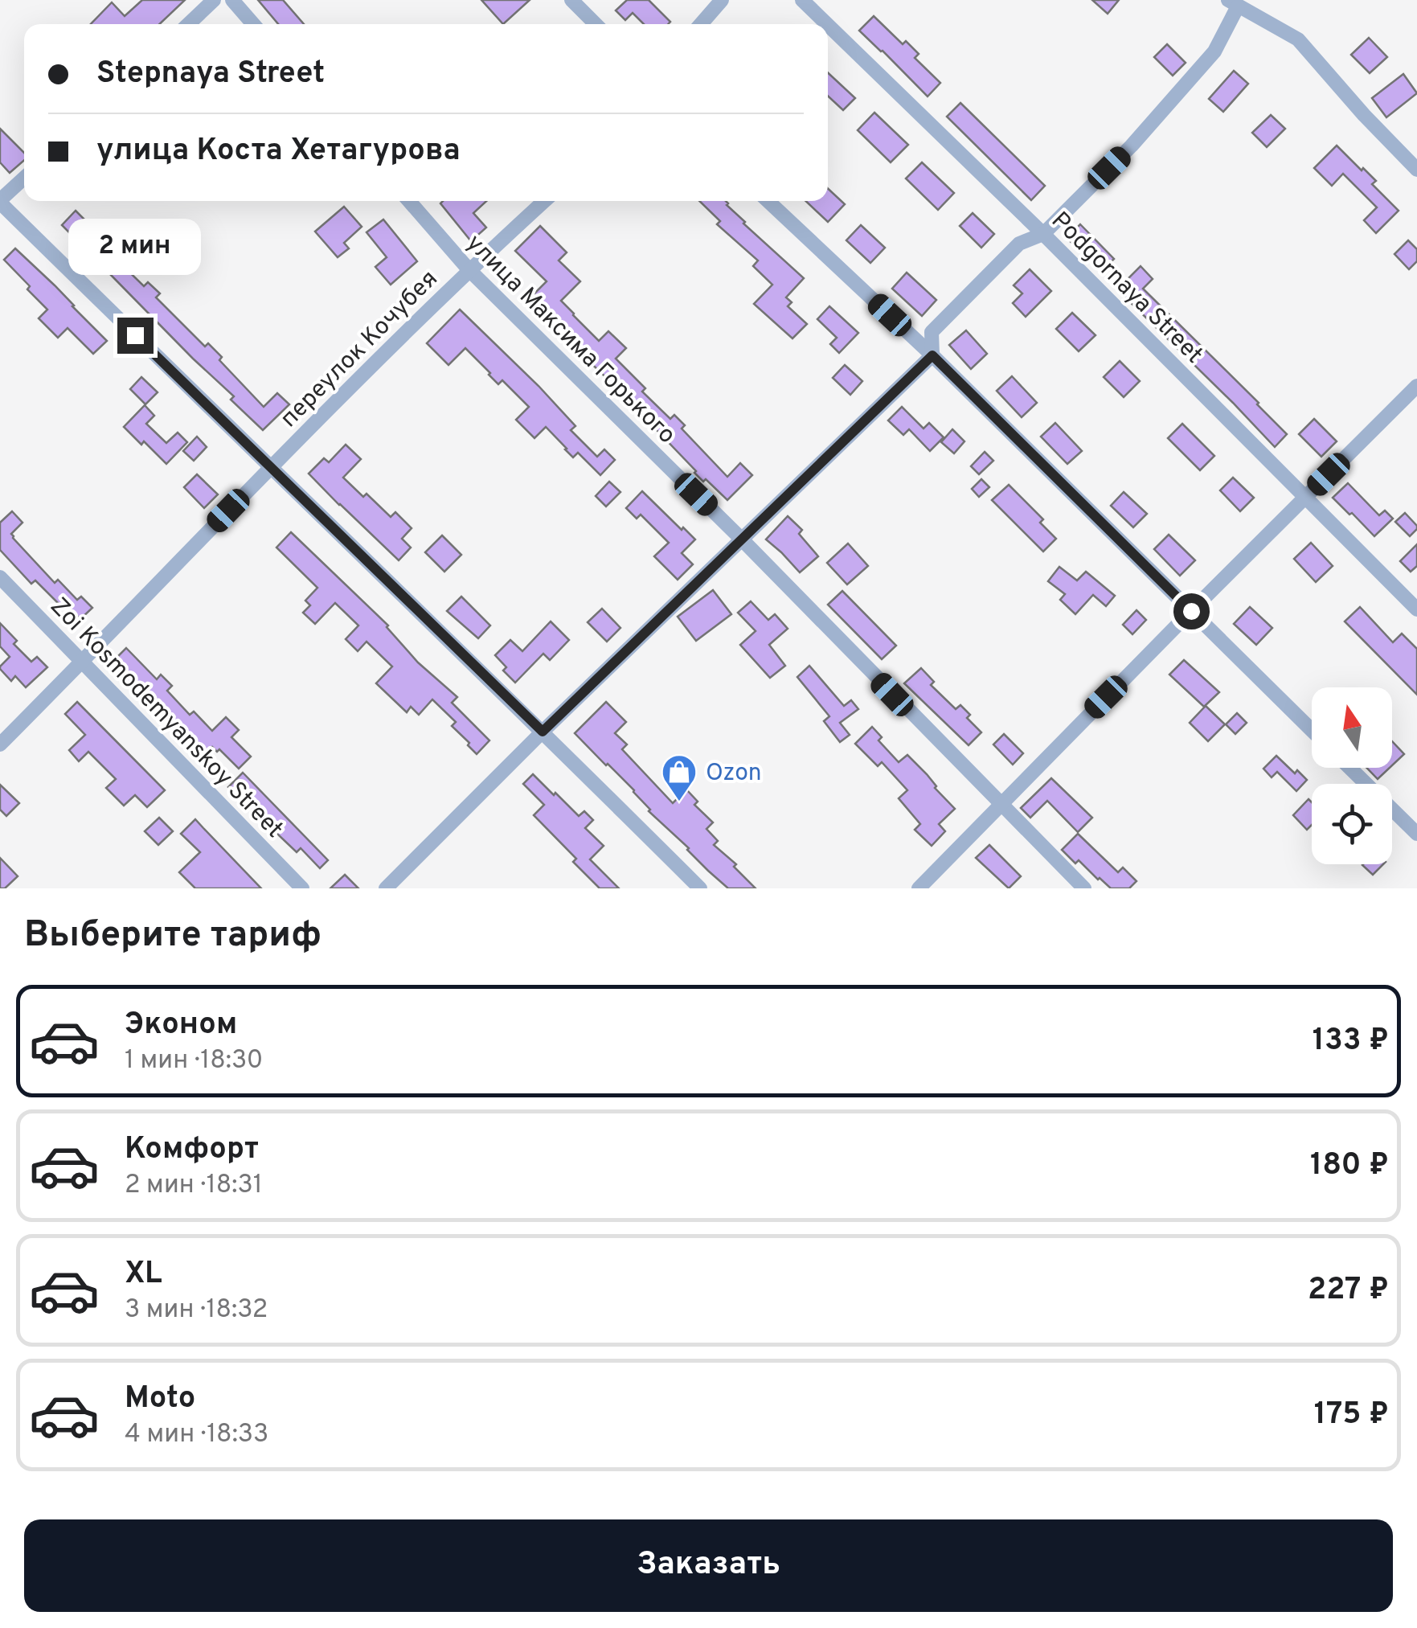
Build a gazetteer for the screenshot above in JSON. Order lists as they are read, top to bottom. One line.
{"streets":{"street":["Podgornaya Street","улица Максима Горького","переулок Кочубея","Zoi Kosmodemyanskoy Street"]},"crossings":[["улица Максима Горького","переулок Кочубея"],["переулок Кочубея","Zoi Kosmodemyanskoy Street"]],"places":{"shop":["Ozon"]},"north":"top","page":{"banner":["Stepnaya Street","улица Коста Хетагурова"],"bubble":"2 мин","heading":"Выберите тариф","list":[{"name":"Эконом","note":"1 мин · 18:30","value":"133 ₽"},{"name":"Комфорт","note":"2 мин · 18:31","value":"180 ₽"},{"name":"XL","note":"3 мин · 18:32","value":"227 ₽"},{"name":"Moto","note":"4 мин · 18:33","value":"175 ₽"}],"buttons":"Заказать"}}
